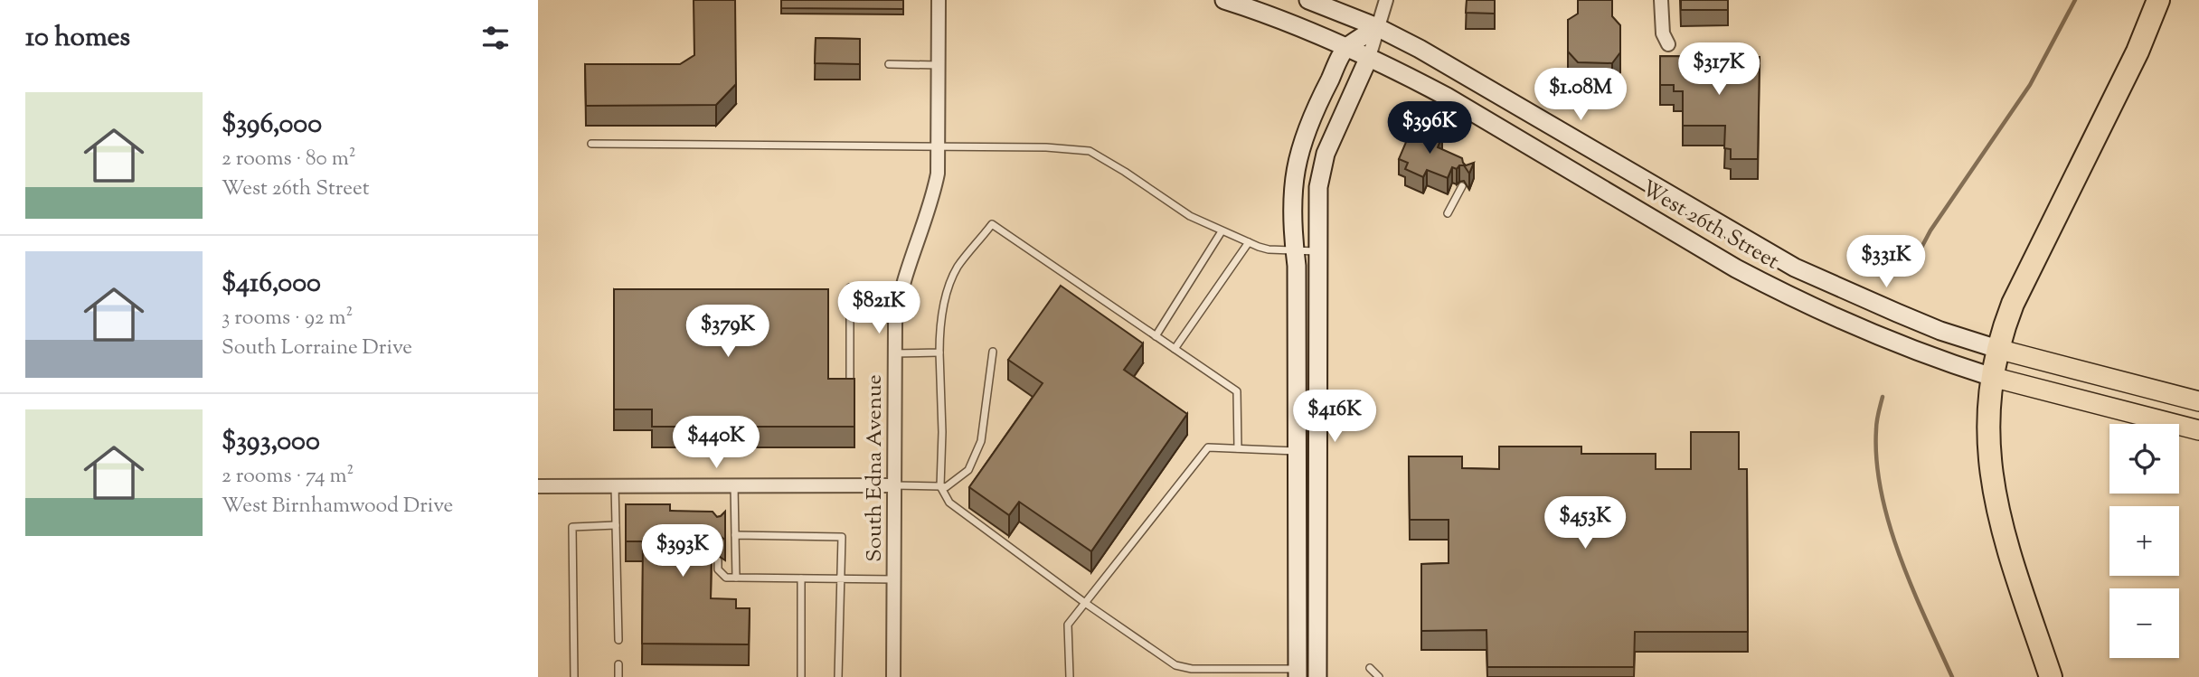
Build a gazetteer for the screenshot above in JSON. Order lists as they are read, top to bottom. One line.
{"streets":{"main road":["West 26th Street"],"street":["South Edna Avenue"]},"page":{"heading":"10 homes","price":["$317K","$1.08M","$396K","$331K","$821K","$379K","$416K","$440K","$453K","$393K"],"list":[{"name":"$396,000","note":"2 rooms · 80 m² · West 26th Street"},{"name":"$416,000","note":"3 rooms · 92 m² · South Lorraine Drive"},{"name":"$393,000","note":"2 rooms · 74 m² · West Birnhamwood Drive"}],"map_buttons":["+","−"]}}
